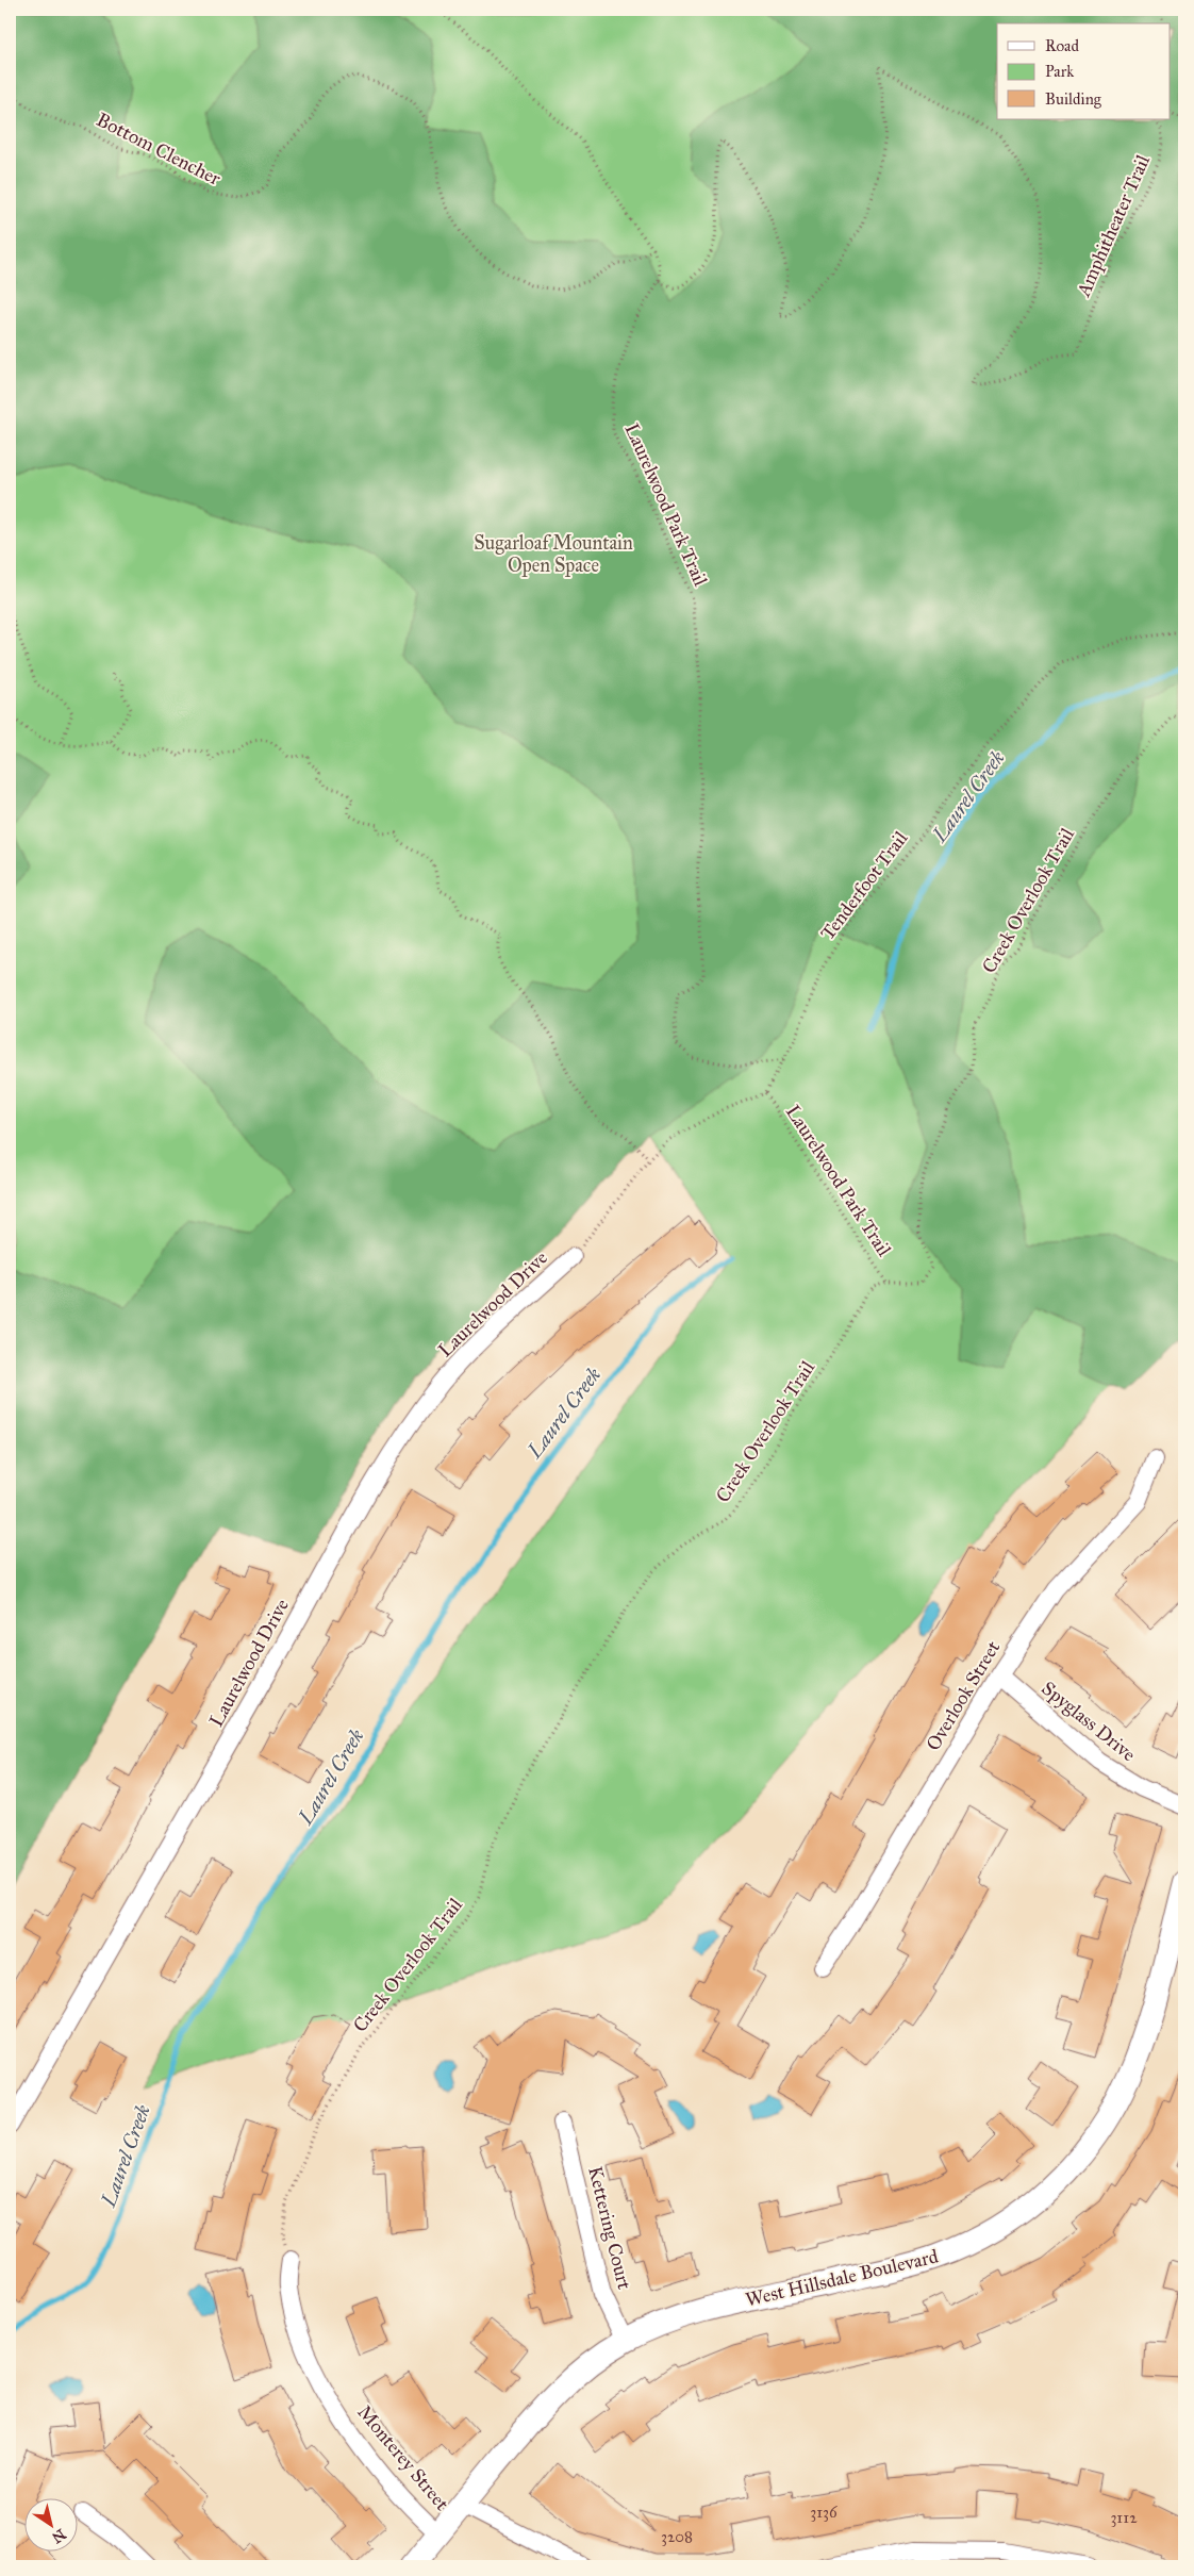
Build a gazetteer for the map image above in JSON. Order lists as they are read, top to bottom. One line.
{"streets":{"main road":["West Hillsdale Boulevard"],"street":["Laurelwood Drive","Overlook Street","Spyglass Drive","Kettering Court","Monterey Street"],"path":["Bottom Clencher","Amphitheater Trail","Laurelwood Park Trail","Tenderfoot Trail","Creek Overlook Trail"]},"crossings":[["Amphitheater Trail","Laurelwood Park Trail"],["Laurelwood Park Trail","Tenderfoot Trail"],["Laurelwood Park Trail","Creek Overlook Trail"],["Creek Overlook Trail","Monterey Street"],["Overlook Street","Spyglass Drive"],["Kettering Court","West Hillsdale Boulevard"],["West Hillsdale Boulevard","Monterey Street"]],"water":["Laurel Creek"],"parks":["Sugarloaf Mountain Open Space"],"house_numbers":["3136","3112","3208"],"legend":["Road","Park","Building"],"north":"bottom right"}
